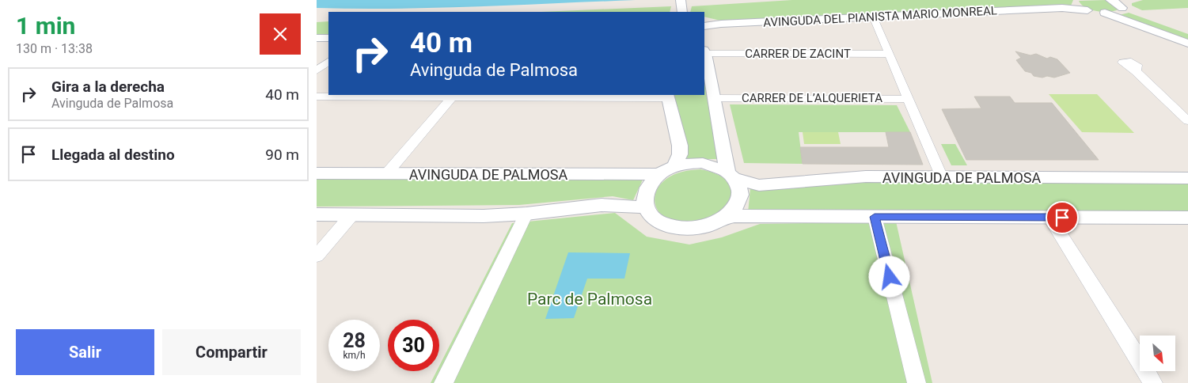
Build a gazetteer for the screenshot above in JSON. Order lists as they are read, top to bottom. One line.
{"streets":{"street":["AVINGUDA DEL PIANISTA MARIO MONREAL","CARRER DE ZACINT","CARRER DE L’ALQUERIETA","AVINGUDA DE PALMOSA"]},"parks":["Parc de Palmosa"],"north":"bottom right","page":{"heading":["1 min","130 m · 13:38"],"turn":["40 m","Avinguda de Palmosa"],"list":[{"name":"Gira a la derecha","note":"Avinguda de Palmosa","value":"40 m"},{"name":"Llegada al destino","value":"90 m"}],"speed":"28 km/h","limit":"30","buttons":["Salir","Compartir"]}}
